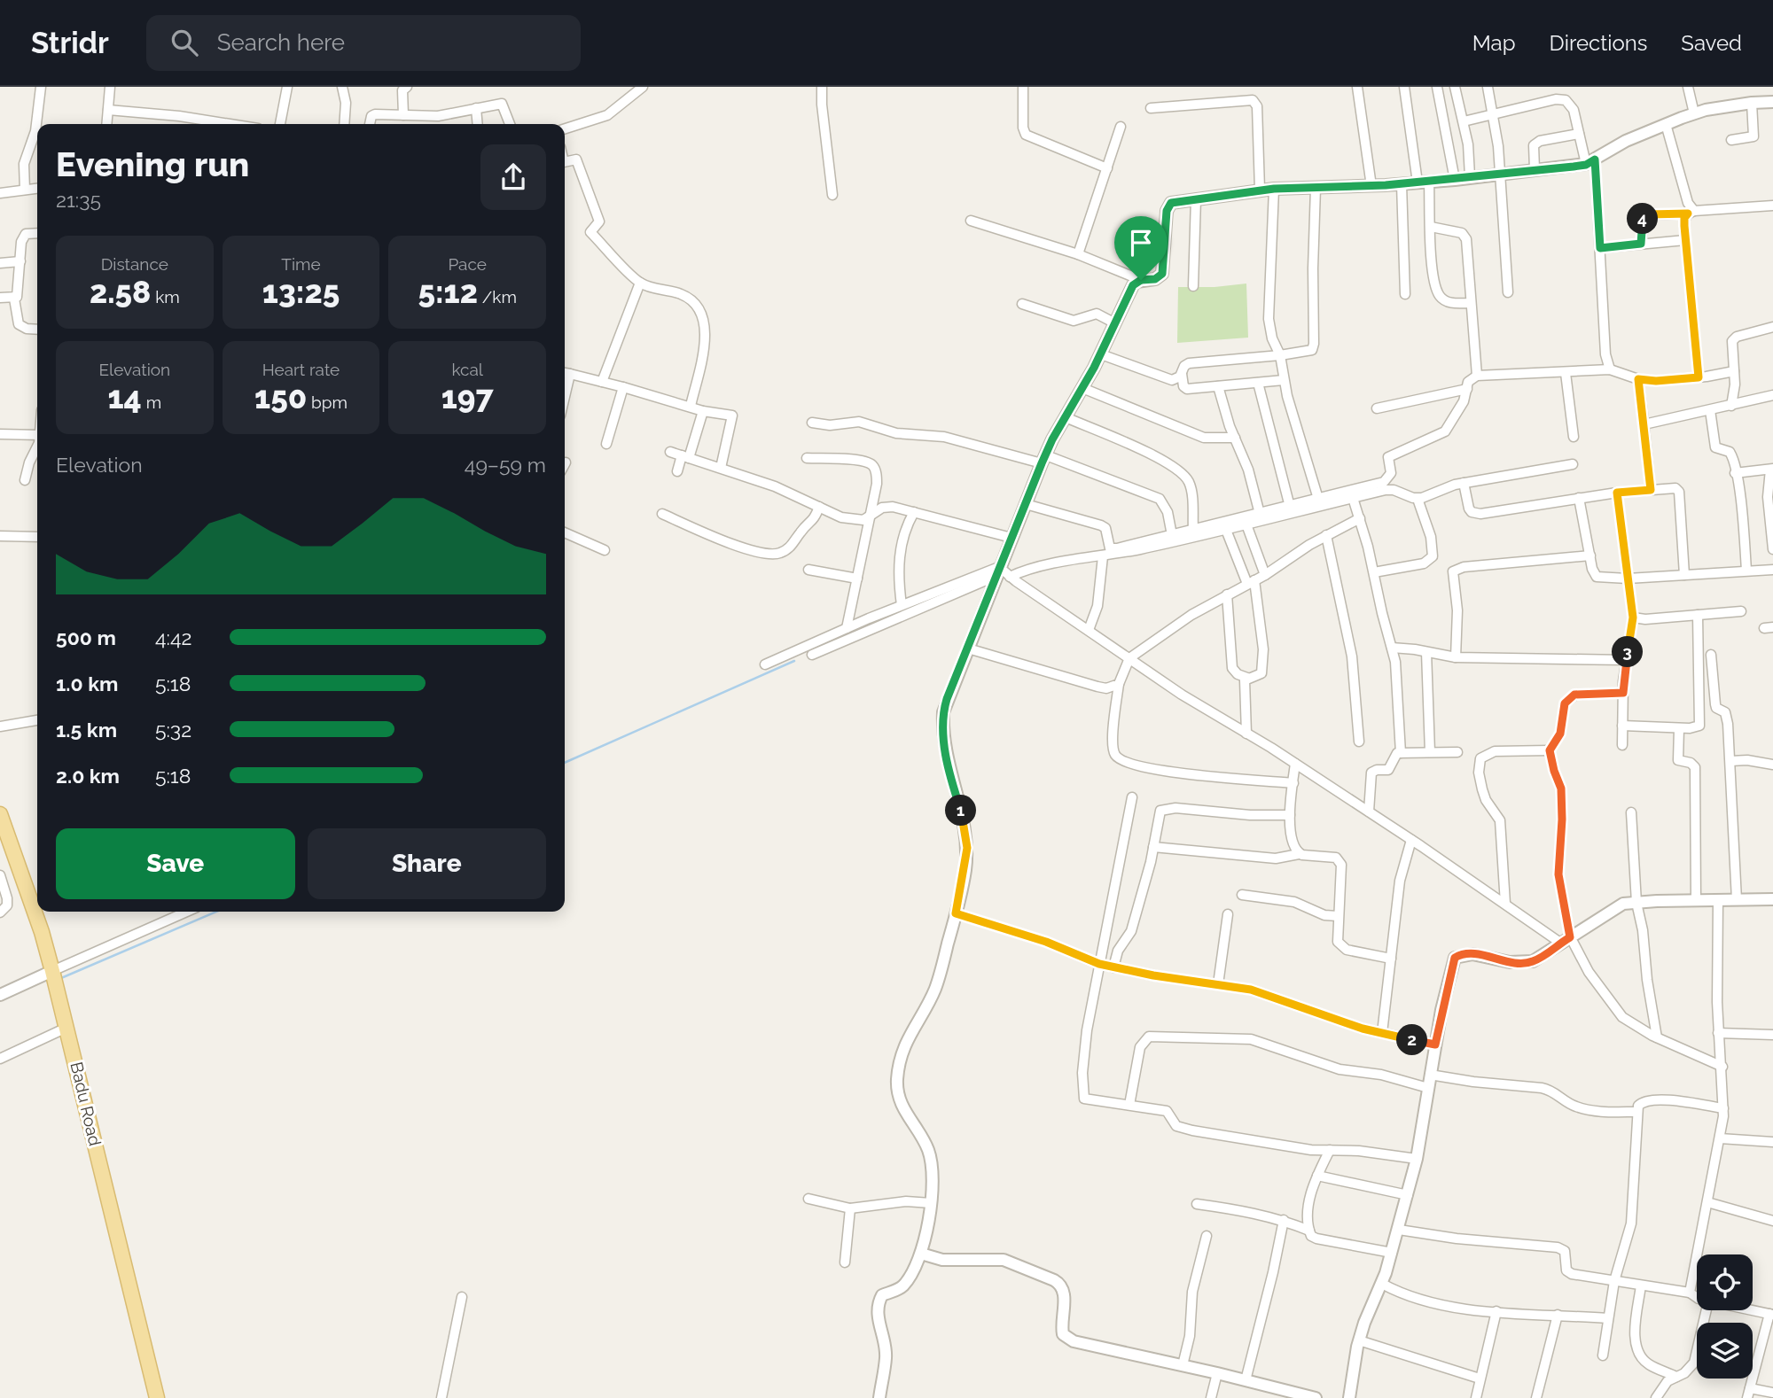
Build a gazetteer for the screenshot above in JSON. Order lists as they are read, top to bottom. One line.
{"streets":{"main road":["Badu Road"]},"page":{"header":"Stridr","search":"Search here","nav":["Map","Directions","Saved"],"heading":["Evening run","21:35"],"pins":["4","3","1","2"],"stats":[["Distance","2.58 km"],["Time","13:25"],["Pace","5:12 /km"],["Elevation","14 m"],["Heart rate","150 bpm"],["kcal","197"]],"chart":["Elevation","49–59 m"],"list":[{"name":"500 m","note":"4:42"},{"name":"1.0 km","note":"5:18"},{"name":"1.5 km","note":"5:32"},{"name":"2.0 km","note":"5:18"}],"buttons":["Save","Share"]}}
